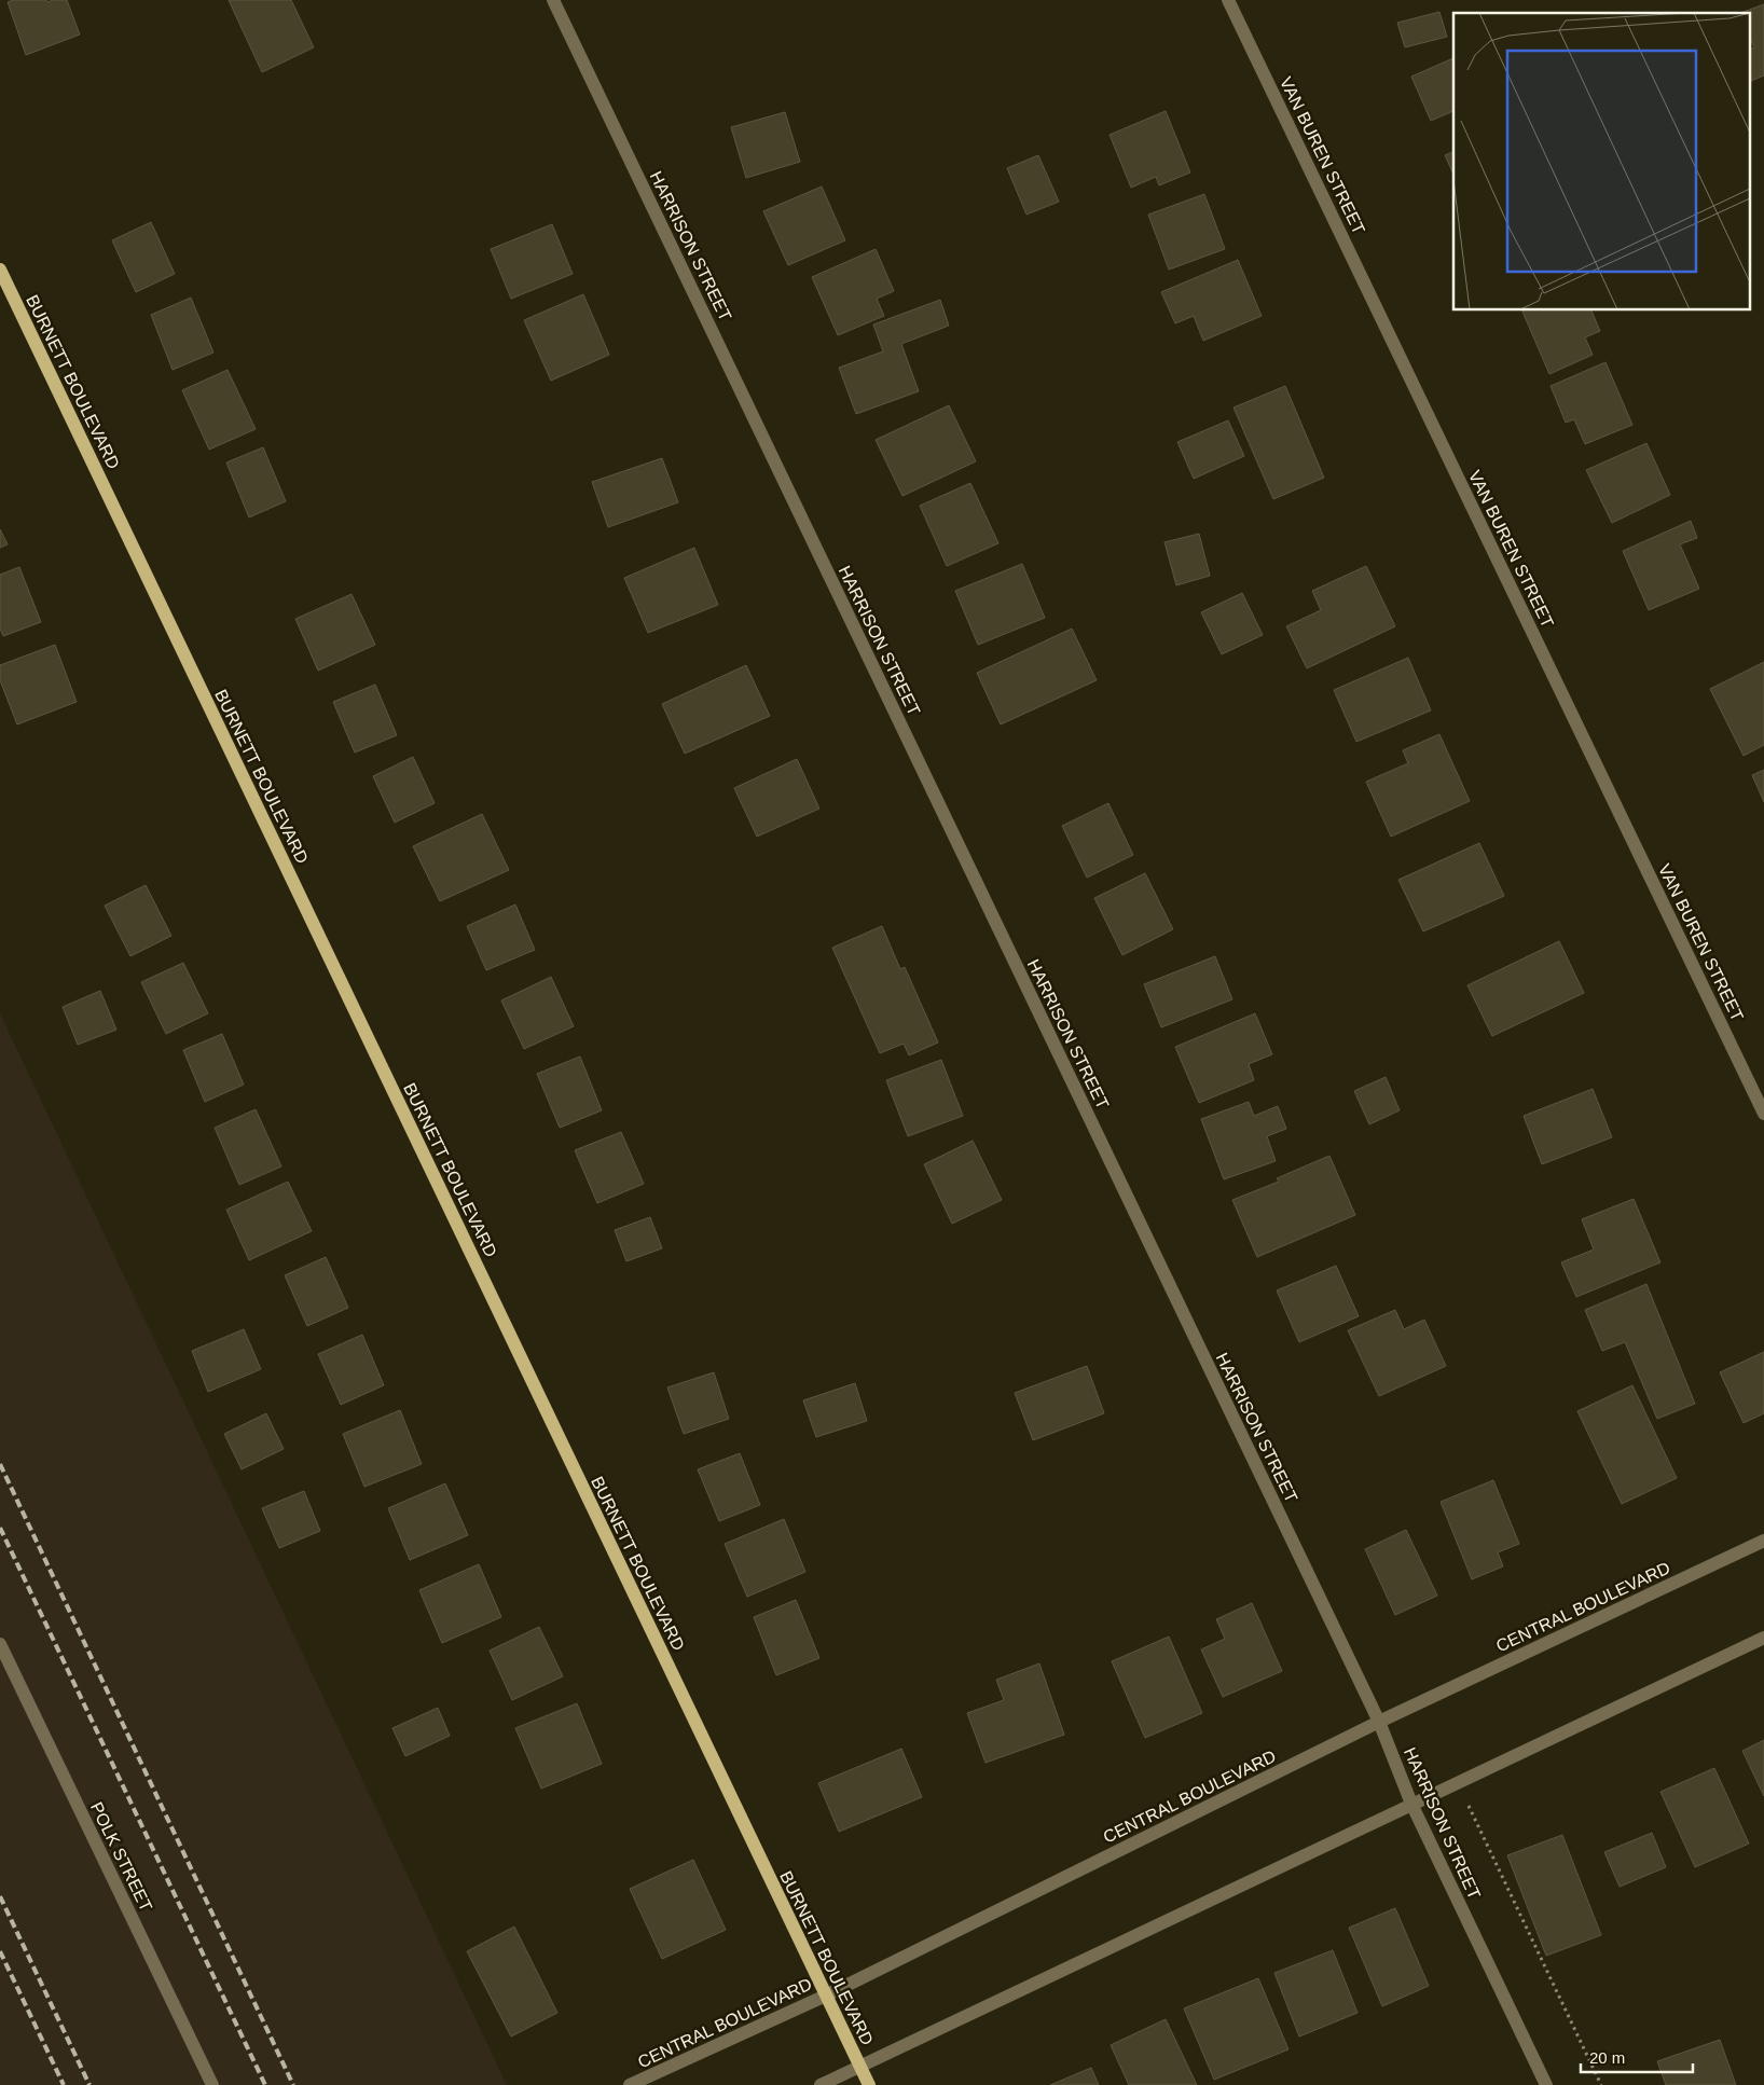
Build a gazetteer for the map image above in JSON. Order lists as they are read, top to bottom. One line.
{"streets":{"main road":["BURNETT BOULEVARD"],"street":["VAN BUREN STREET","HARRISON STREET","CENTRAL BOULEVARD","POLK STREET"]},"crossings":[["HARRISON STREET","CENTRAL BOULEVARD"],["BURNETT BOULEVARD","CENTRAL BOULEVARD"]],"scale_bar":"20 m"}
